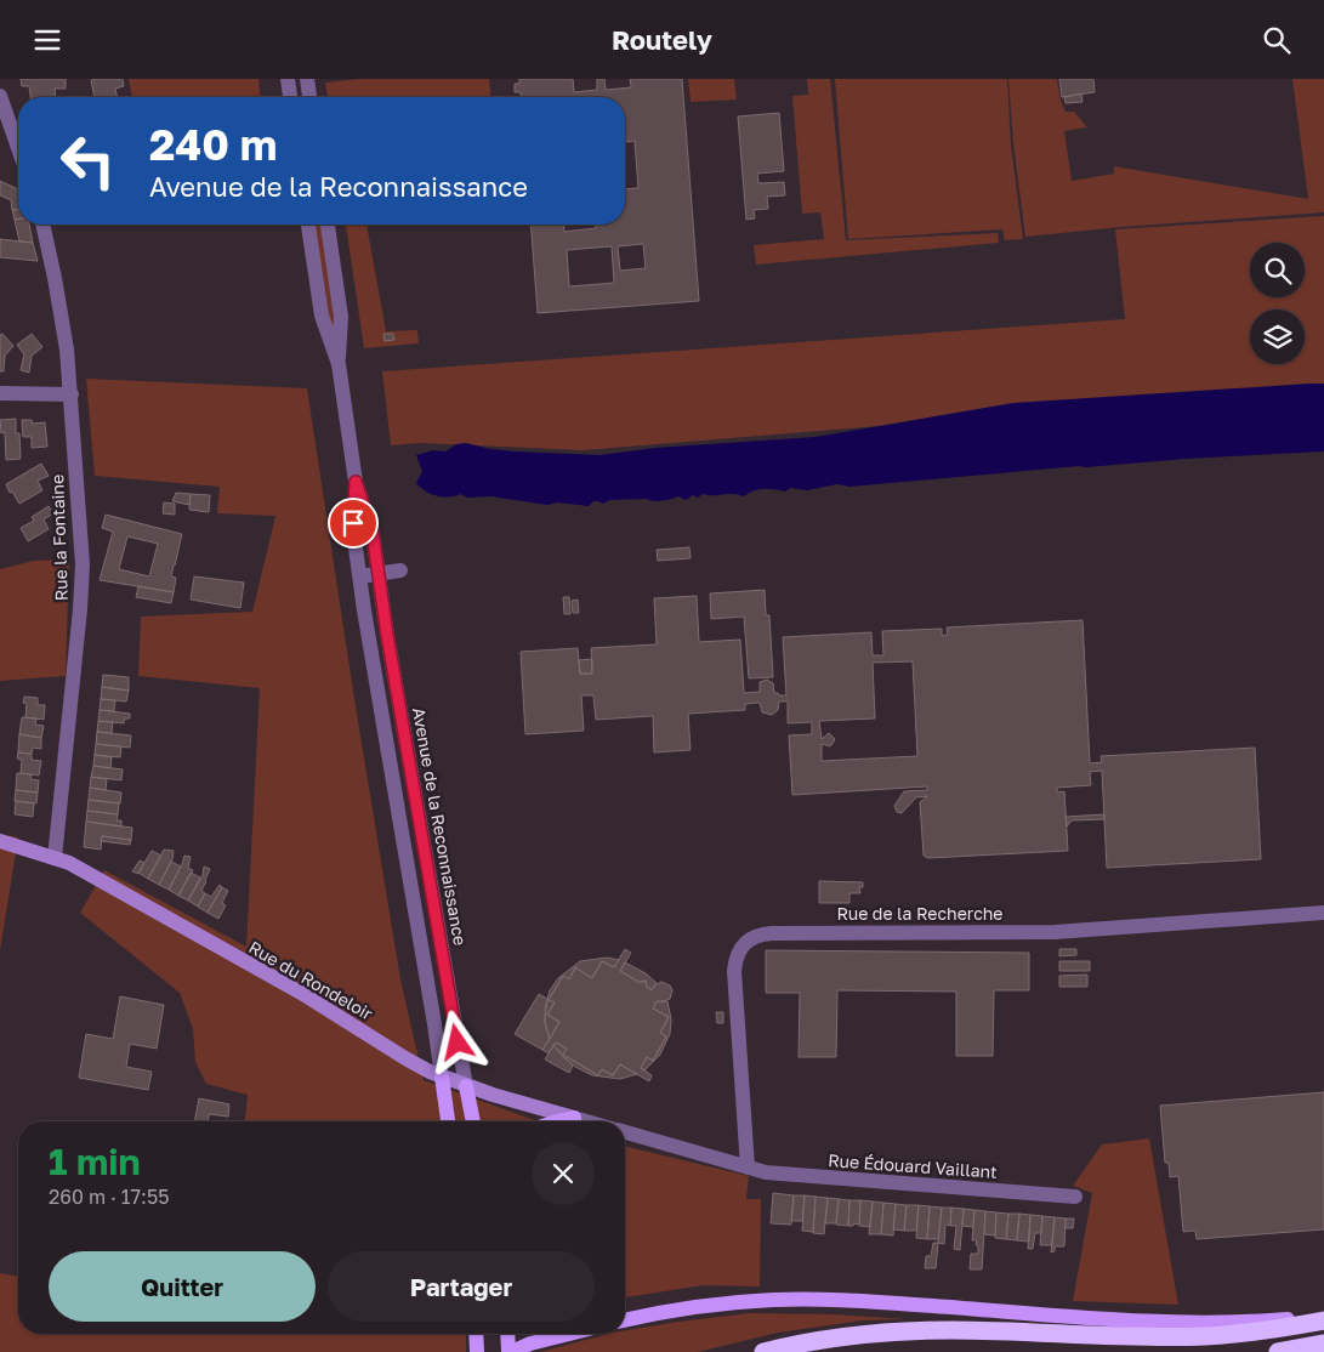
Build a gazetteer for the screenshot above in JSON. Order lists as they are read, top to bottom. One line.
{"streets":{"street":["Rue la Fontaine","Avenue de la Reconnaissance","Rue de la Recherche","Rue du Rondeloir","Rue Édouard Vaillant"]},"crossings":[["Rue la Fontaine","Rue du Rondeloir"],["Avenue de la Reconnaissance","Rue du Rondeloir"],["Rue de la Recherche","Rue Édouard Vaillant"]],"page":{"header":"Routely","turn":["240 m","Avenue de la Reconnaissance"],"heading":["1 min","260 m · 17:55"],"buttons":["Quitter","Partager"]}}
